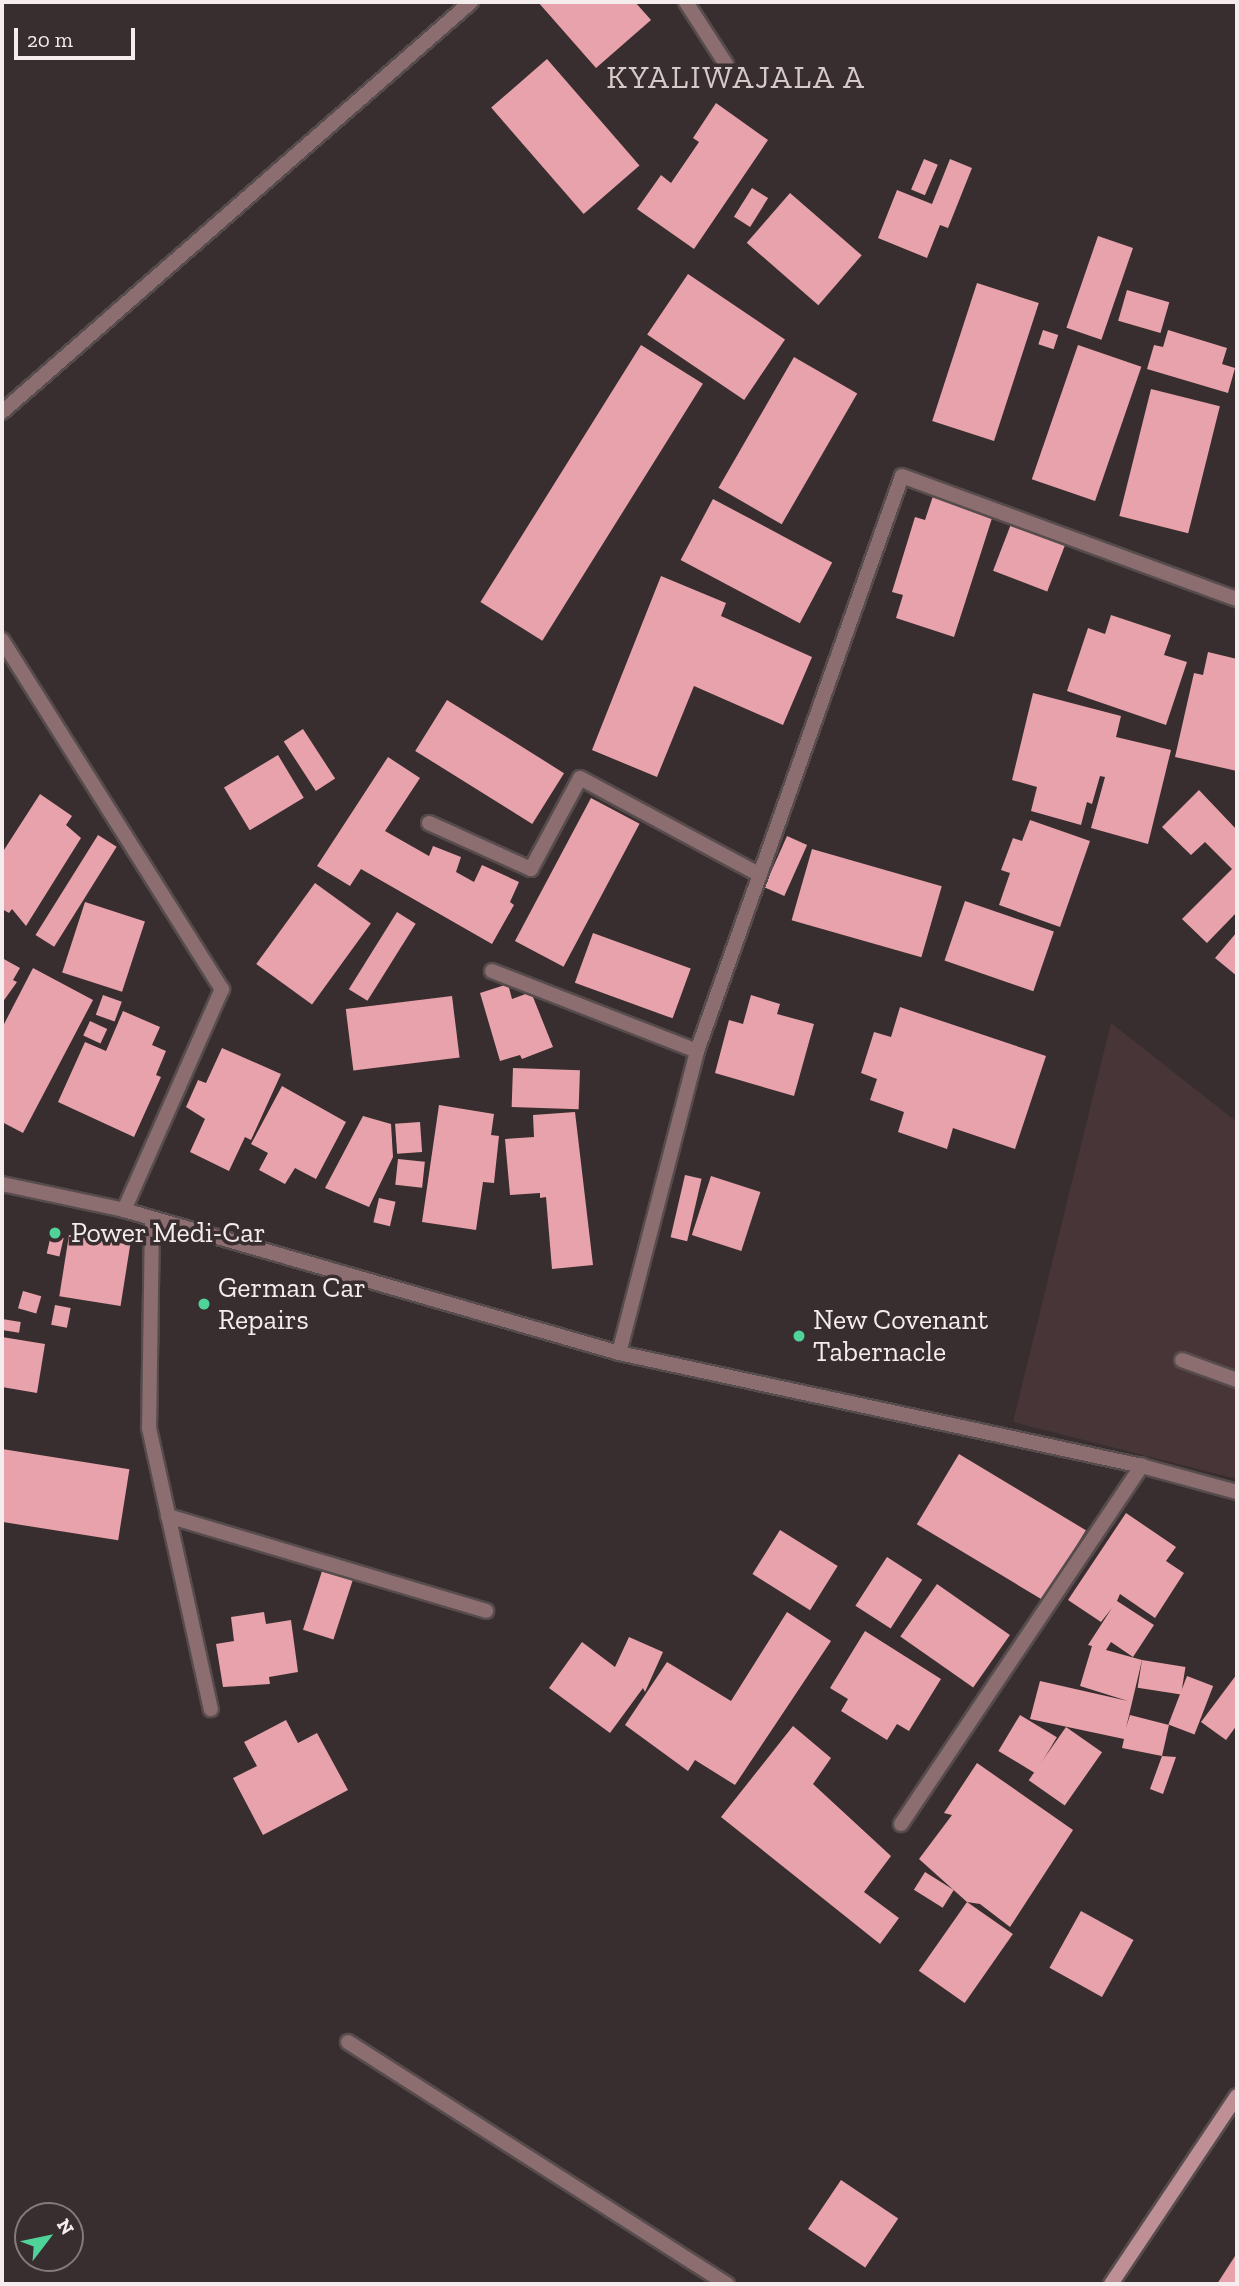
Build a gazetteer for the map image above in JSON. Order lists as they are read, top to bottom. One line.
{"districts":["KYALIWAJALA A"],"places":["Power Medi-Car","German Car Repairs","New Covenant Tabernacle"],"scale_bar":"20 m","north":"top right"}
